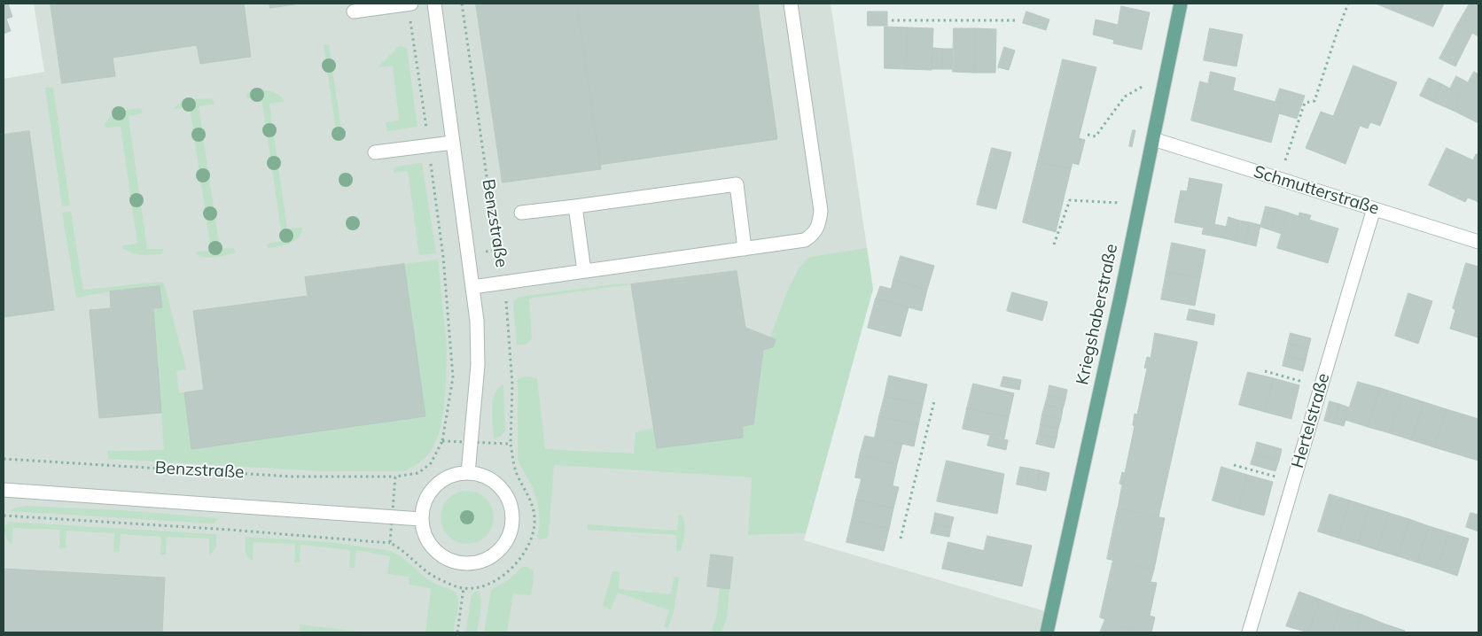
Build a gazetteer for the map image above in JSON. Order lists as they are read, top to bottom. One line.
{"streets":{"main road":["Kriegshaberstraße"],"street":["Schmutterstraße","Benzstraße","Hertelstraße"]},"crossings":[["Schmutterstraße","Kriegshaberstraße"],["Schmutterstraße","Hertelstraße"]]}
